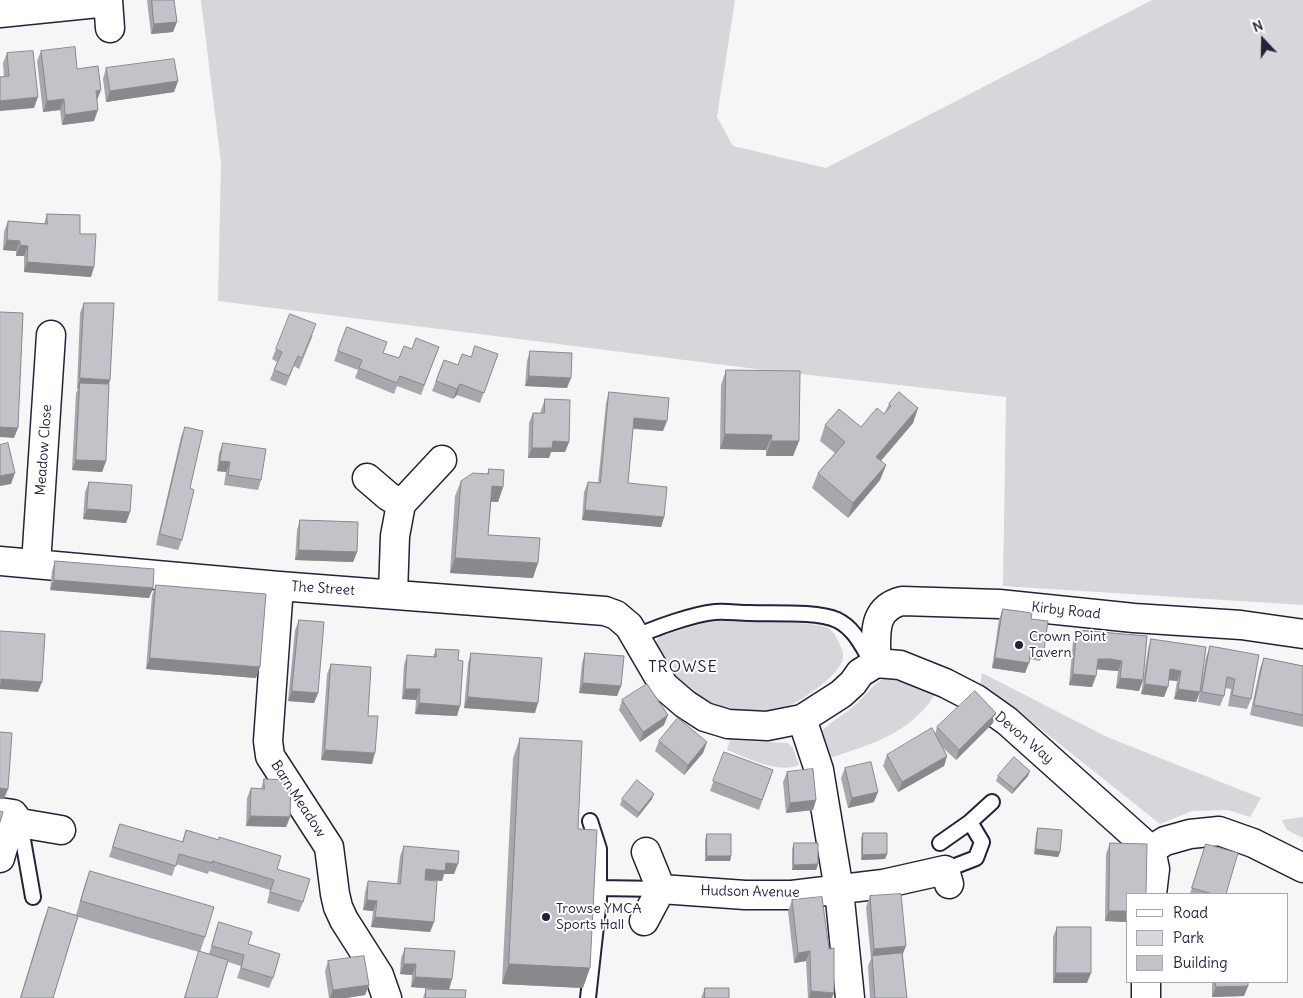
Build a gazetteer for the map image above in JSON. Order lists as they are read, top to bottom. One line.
{"streets":{"street":["Meadow Close","The Street","Kirby Road","Devon Way","Barn Meadow","Hudson Avenue"]},"crossings":[["Meadow Close","The Street"],["The Street","Barn Meadow"],["Kirby Road","Devon Way"]],"districts":["TROWSE"],"places":["Crown Point Tavern","Trowse YMCA Sports Hall"],"legend":["Road","Park","Building"],"north":"top"}
